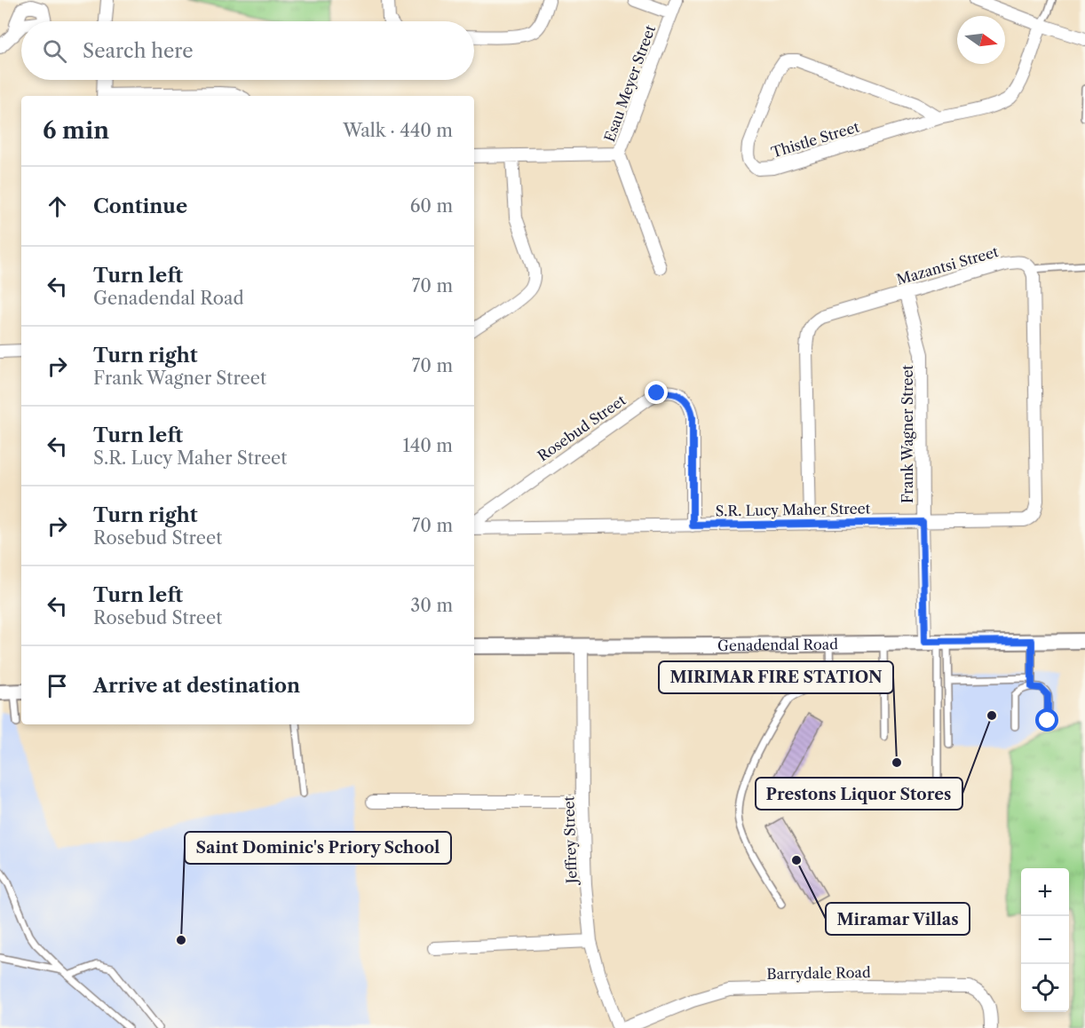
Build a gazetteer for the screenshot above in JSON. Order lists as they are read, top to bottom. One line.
{"streets":{"street":["Esau Meyer Street","Thistle Street","Mazantsi Street","Rosebud Street","Frank Wagner Street","S.R. Lucy Maher Street","Genadendal Road","Jeffrey Street","Barrydale Road"]},"crossings":[["Mazantsi Street","Frank Wagner Street"],["Mazantsi Street","S.R. Lucy Maher Street"],["Rosebud Street","S.R. Lucy Maher Street"],["Frank Wagner Street","S.R. Lucy Maher Street"],["Frank Wagner Street","Genadendal Road"],["Genadendal Road","Jeffrey Street"]],"places":["Prestons Liquor Stores","MIRIMAR FIRE STATION","Miramar Villas","Saint Dominic's Priory School"],"north":"right","page":{"search":"Search here","heading":["6 min","Walk · 440 m"],"list":[["Continue","60 m"],["Turn left","Genadendal Road","70 m"],["Turn right","Frank Wagner Street","70 m"],["Turn left","S.R. Lucy Maher Street","140 m"],["Turn right","Rosebud Street","70 m"],["Turn left","Rosebud Street","30 m"],"Arrive at destination"],"map_buttons":["+","−"]}}
